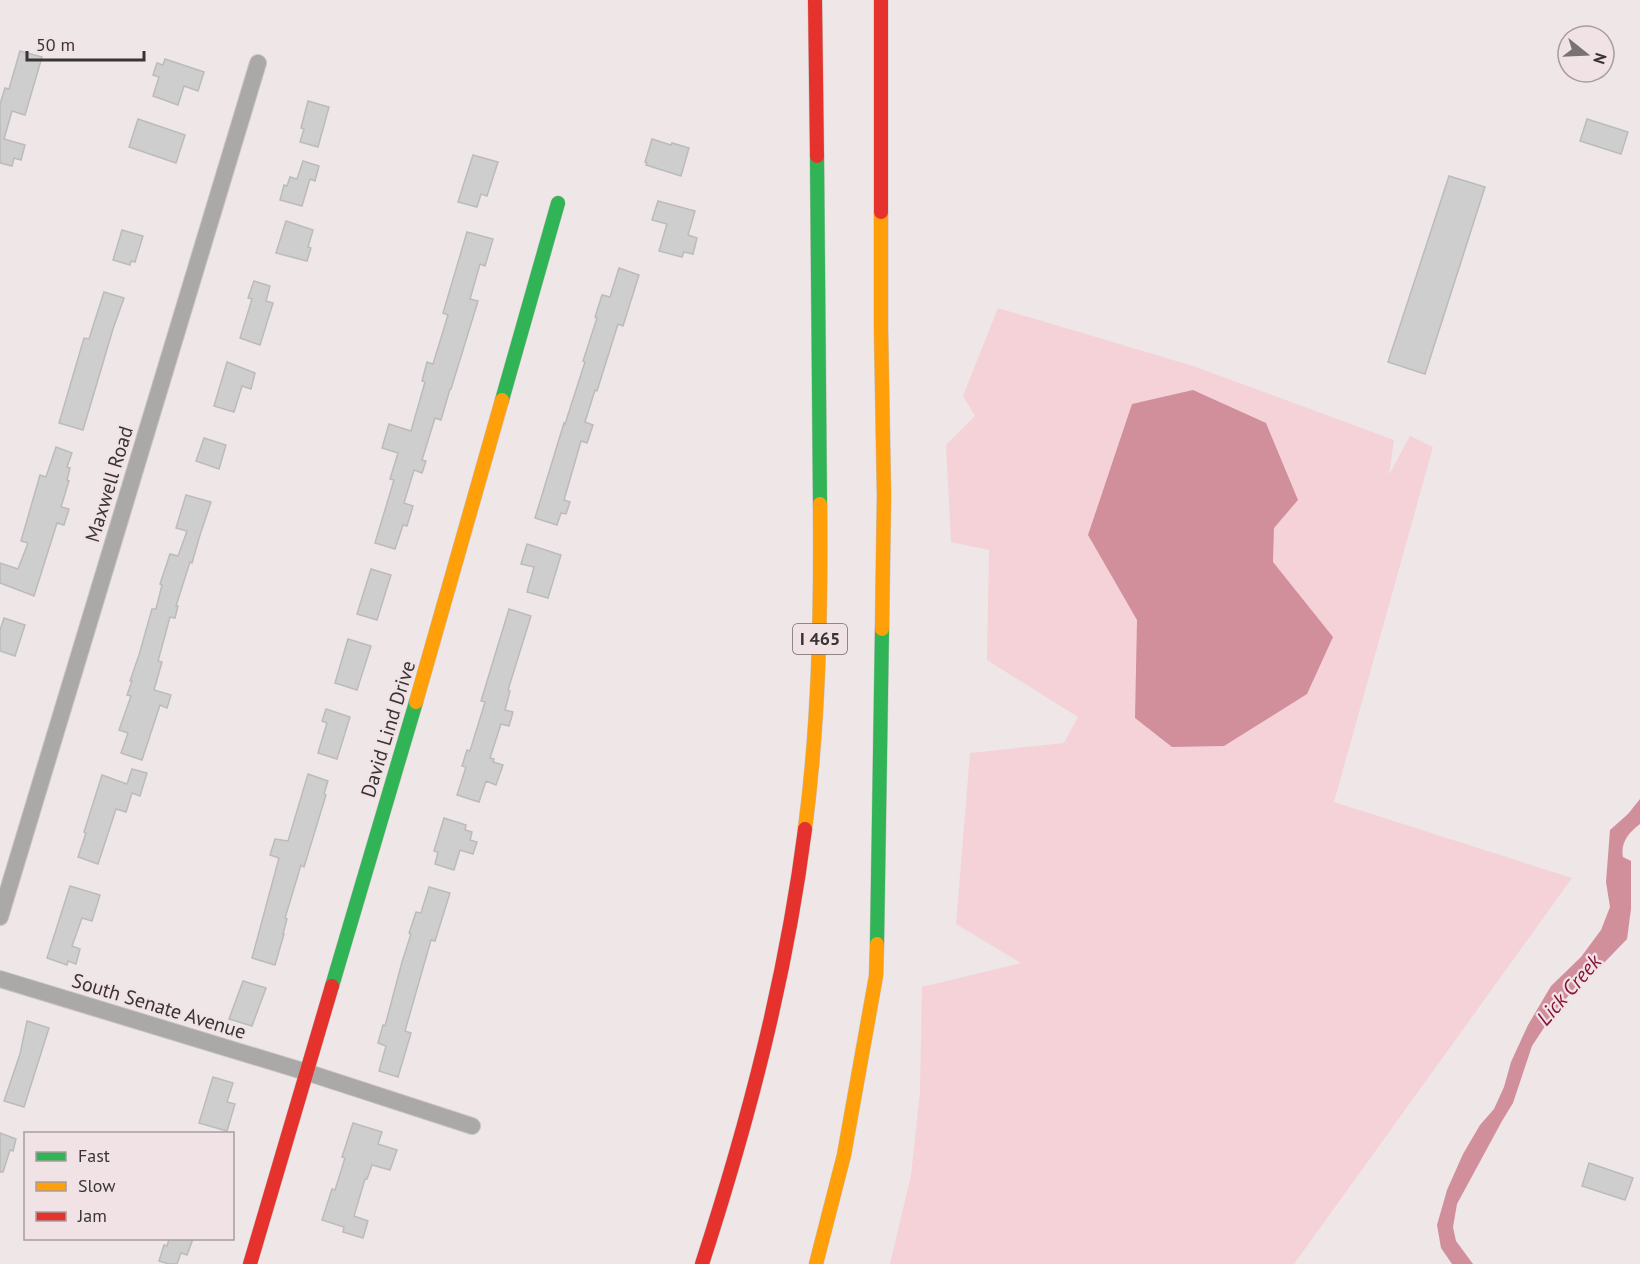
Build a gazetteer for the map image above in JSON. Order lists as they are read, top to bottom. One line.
{"streets":{"main road":["I 465","David Lind Drive"],"street":["Maxwell Road","South Senate Avenue"]},"crossings":[["David Lind Drive","South Senate Avenue"]],"water":["Lick Creek"],"legend":["Fast","Slow","Jam"],"scale_bar":"50 m","north":"right"}
